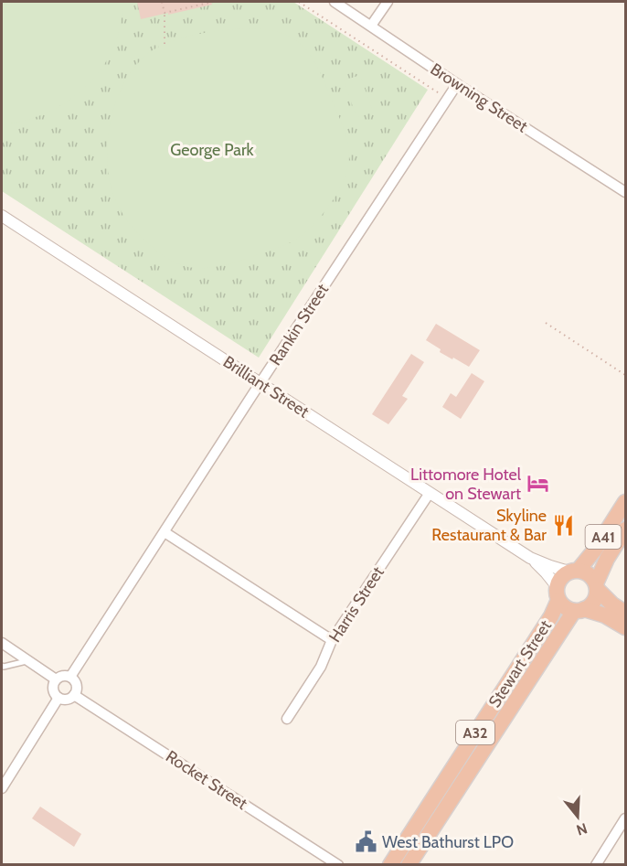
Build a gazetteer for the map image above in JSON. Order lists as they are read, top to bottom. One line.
{"streets":{"highway":["A41","Stewart Street","A32"],"street":["Browning Street","Rankin Street","Brilliant Street","Harris Street","Rocket Street"]},"crossings":[["Browning Street","Rankin Street"],["Rankin Street","Brilliant Street"],["Rankin Street","Rocket Street"],["Brilliant Street","A41"],["Brilliant Street","Harris Street"],["Brilliant Street","Stewart Street"],["Brilliant Street","A32"],["A41","Stewart Street"],["A41","A32"],["Stewart Street","A32"]],"parks":["George Park"],"places":{"hotel":["Littomore Hotel on Stewart"],"restaurant":["Skyline Restaurant & Bar"],"public building":["West Bathurst LPO"]},"north":"bottom"}
